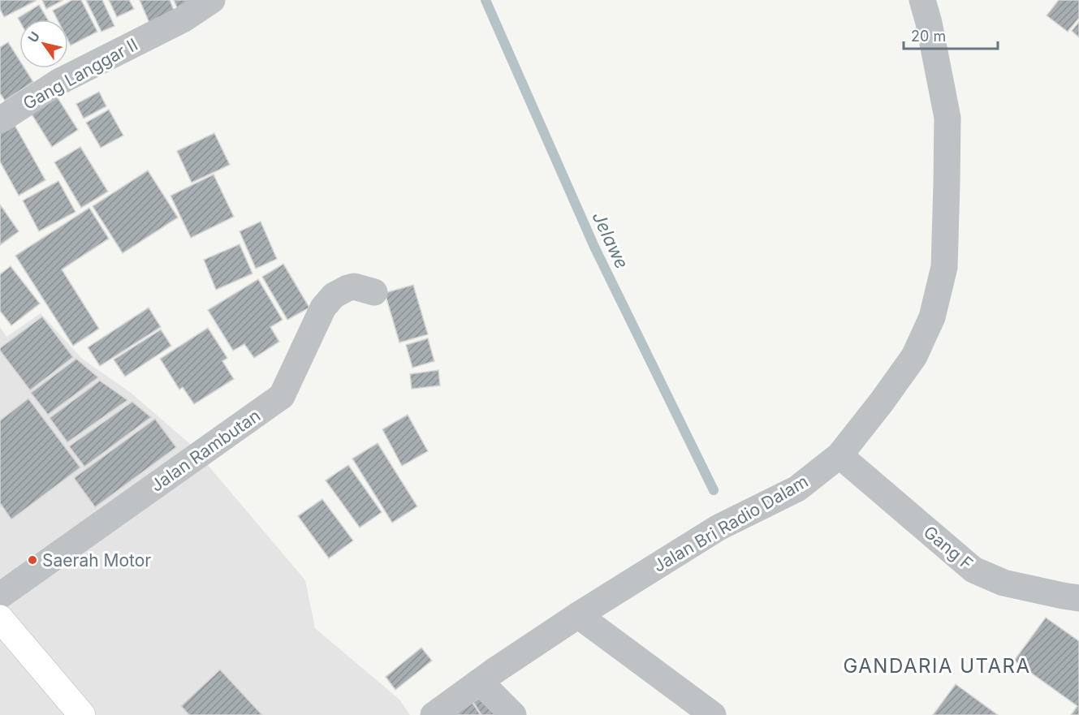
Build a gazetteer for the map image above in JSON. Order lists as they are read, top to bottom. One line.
{"streets":{"street":["Gang Langgar II","Jalan Rambutan","Jalan Bri Radio Dalam","Gang F"]},"crossings":[["Jalan Bri Radio Dalam","Gang F"]],"districts":["GANDARIA UTARA"],"water":["Jelawe"],"places":["Saerah Motor"],"scale_bar":"20 m","north":"top left"}
